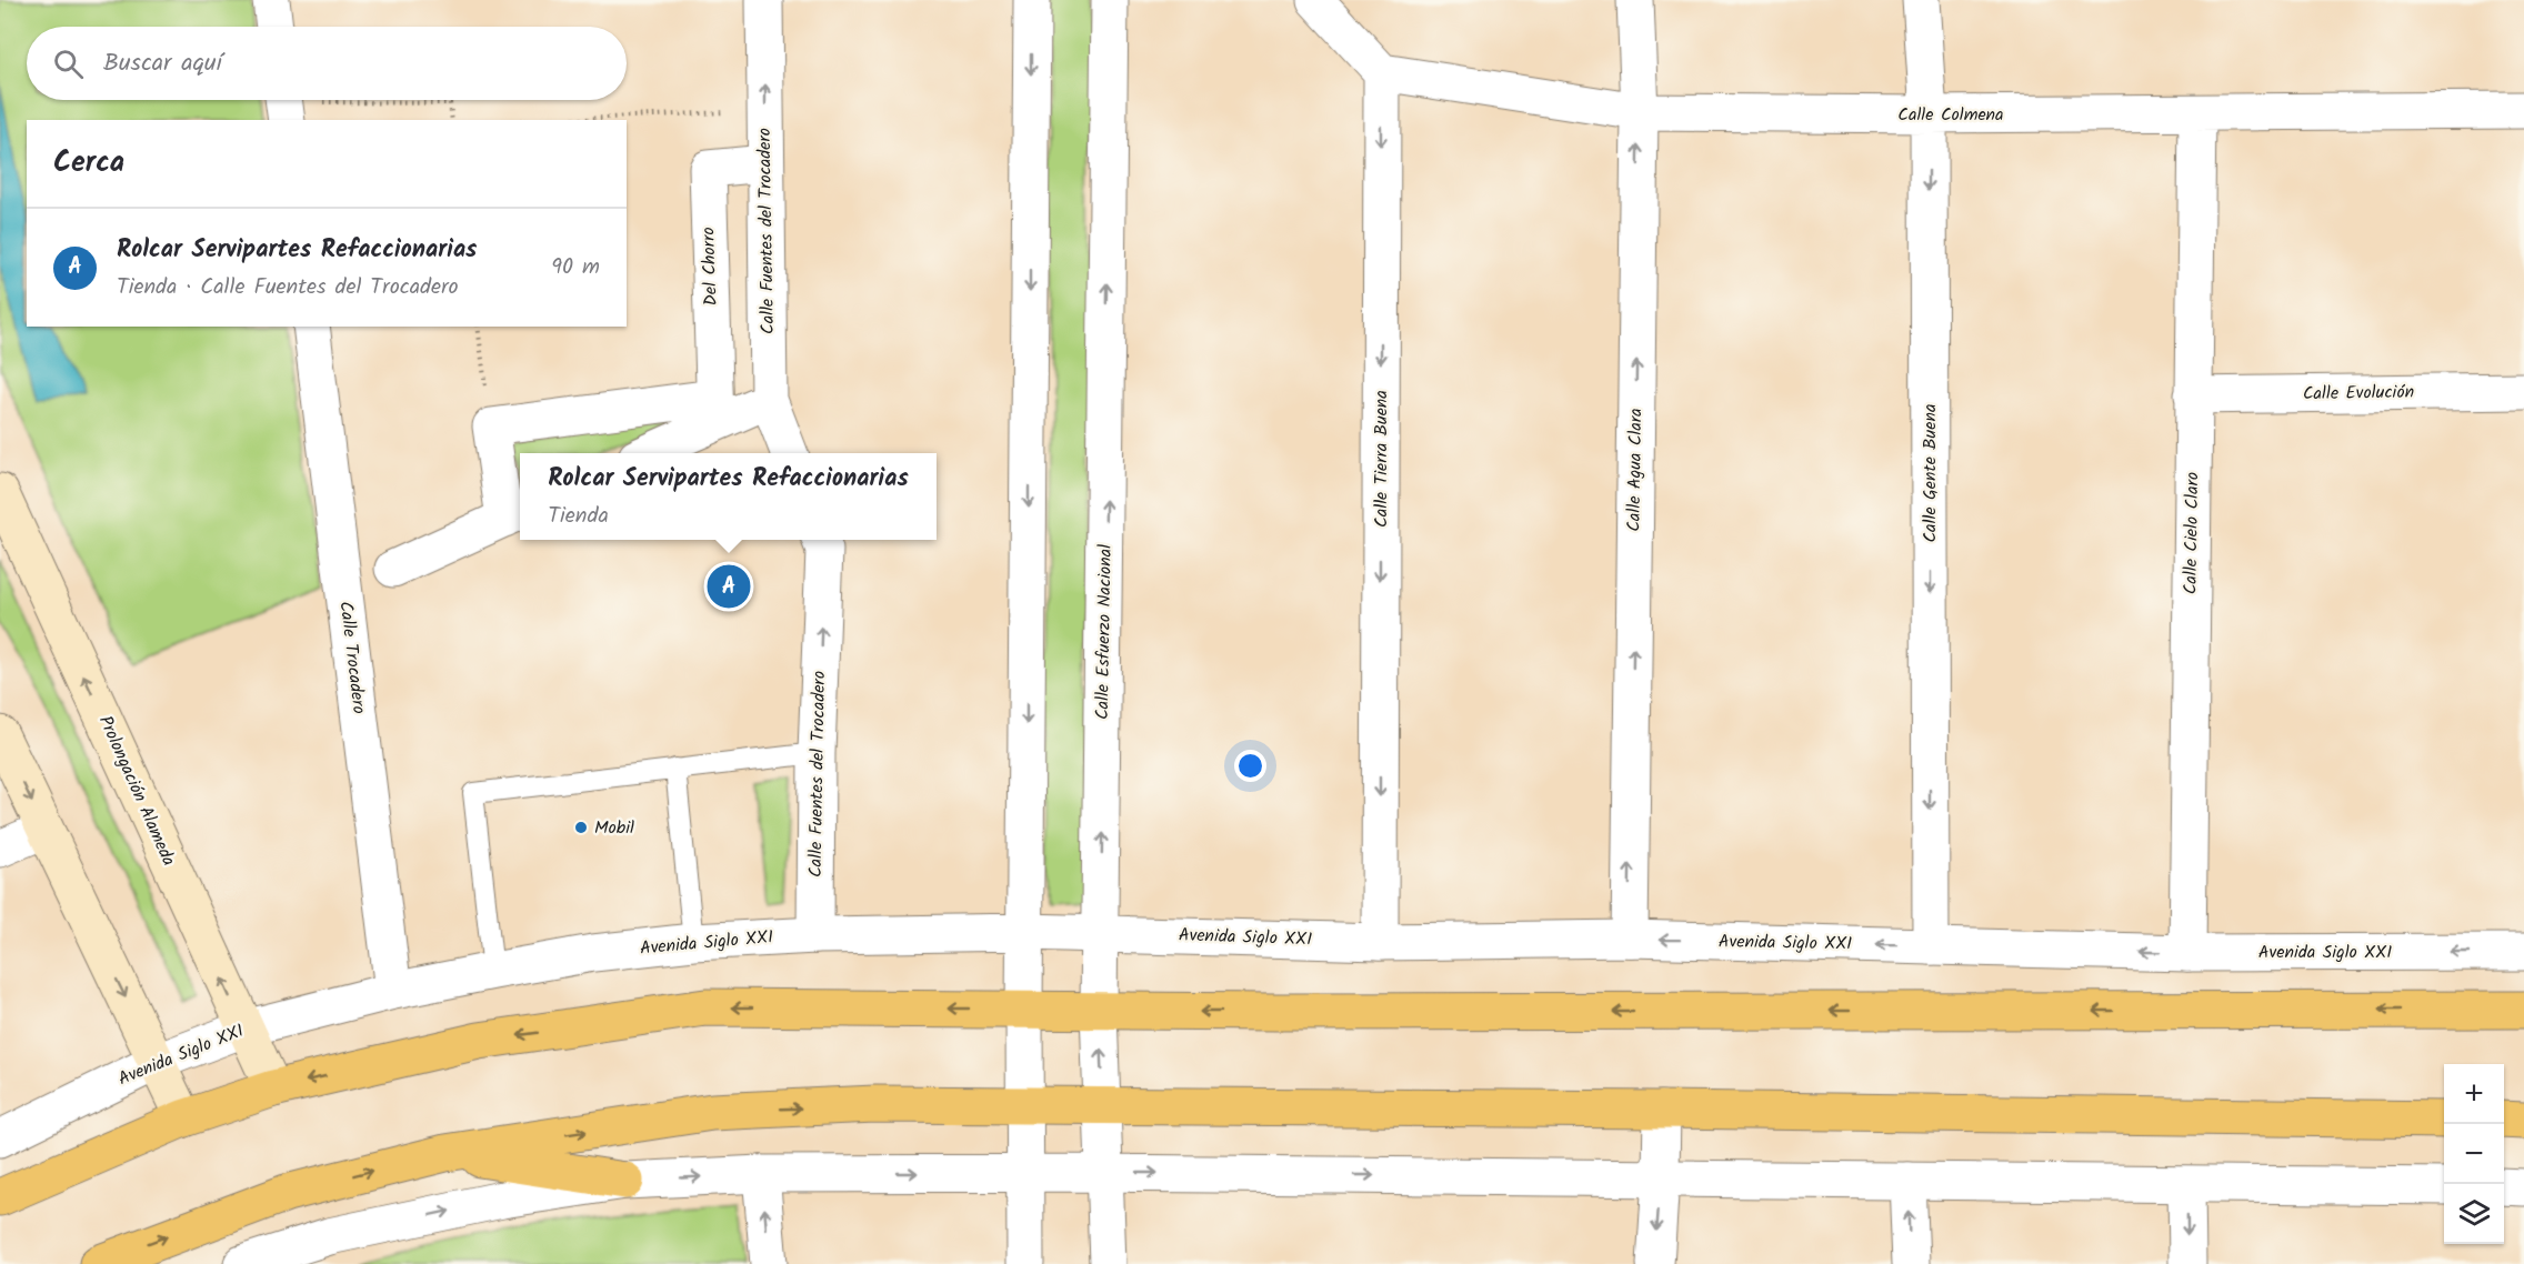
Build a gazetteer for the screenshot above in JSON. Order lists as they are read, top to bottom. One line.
{"streets":{"main road":["Prolongación Alameda"],"street":["Calle Colmena","Calle Fuentes del Trocadero","Del Chorro","Calle Evolución","Calle Tierra Buena","Calle Agua Clara","Calle Gente Buena","Calle Cielo Claro","Calle Esfuerzo Nacional","Calle Trocadero","Avenida Siglo XXI"]},"crossings":[["Calle Colmena","Calle Tierra Buena"],["Calle Colmena","Calle Agua Clara"],["Calle Colmena","Calle Gente Buena"],["Calle Colmena","Calle Cielo Claro"],["Calle Fuentes del Trocadero","Del Chorro"],["Calle Fuentes del Trocadero","Avenida Siglo XXI"],["Calle Evolución","Calle Cielo Claro"],["Calle Tierra Buena","Avenida Siglo XXI"],["Calle Agua Clara","Avenida Siglo XXI"],["Calle Gente Buena","Avenida Siglo XXI"],["Calle Cielo Claro","Avenida Siglo XXI"],["Calle Esfuerzo Nacional","Avenida Siglo XXI"],["Calle Trocadero","Avenida Siglo XXI"],["Prolongación Alameda","Avenida Siglo XXI"]],"one_way":["Calle Tierra Buena","Calle Agua Clara","Calle Gente Buena"],"places":["Mobil"],"page":{"search":"Buscar aquí","heading":"Cerca","list":[{"mark":"A","name":"Rolcar Servipartes Refaccionarias","note":"Tienda · Calle Fuentes del Trocadero","value":"90 m"}],"popup":["Rolcar Servipartes Refaccionarias","Tienda"],"pins":"A","map_buttons":["+","−"]}}
